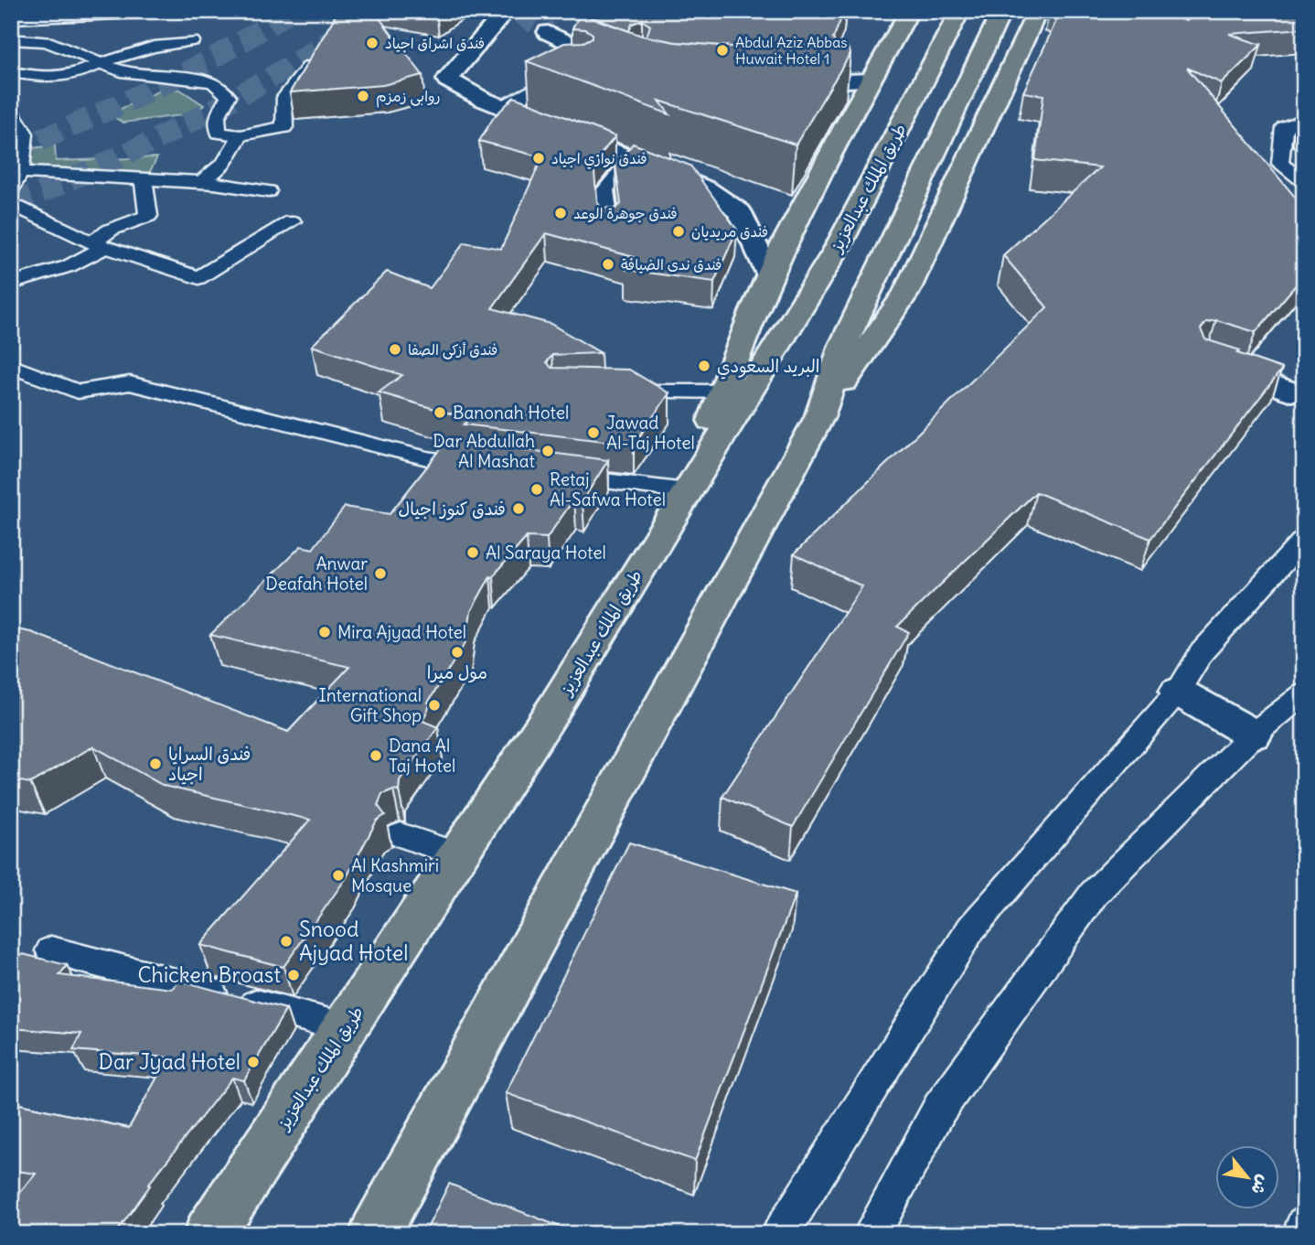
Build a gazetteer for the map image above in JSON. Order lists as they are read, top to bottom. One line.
{"streets":{"highway":["طريق الملك عبدالعزيز"]},"places":["فندق اشراق اجياد","Abdul Aziz Abbas Huwait Hotel 1","روابی زمزم","فندق نوازي اجياد","فندق جوهرة الوعد","فندق مريديان","فندق ندى الضيافة","فندق أزكى الصفا","البريد السعودي","Banonah Hotel","Jawad Al-Taj Hotel","Dar Abdullah Al Mashat","Retaj Al-Safwa Hotel","فندق كنوز اجيال","Al Saraya Hotel","Anwar Deafah Hotel","Mira Ajyad Hotel","مول ميرا","International Gift Shop","Dana Al Taj Hotel","فندق السرايا اجياد","Al Kashmiri Mosque","Snood Ajyad Hotel","Chicken Broast","Dar Jyad Hotel"],"north":"bottom right"}
